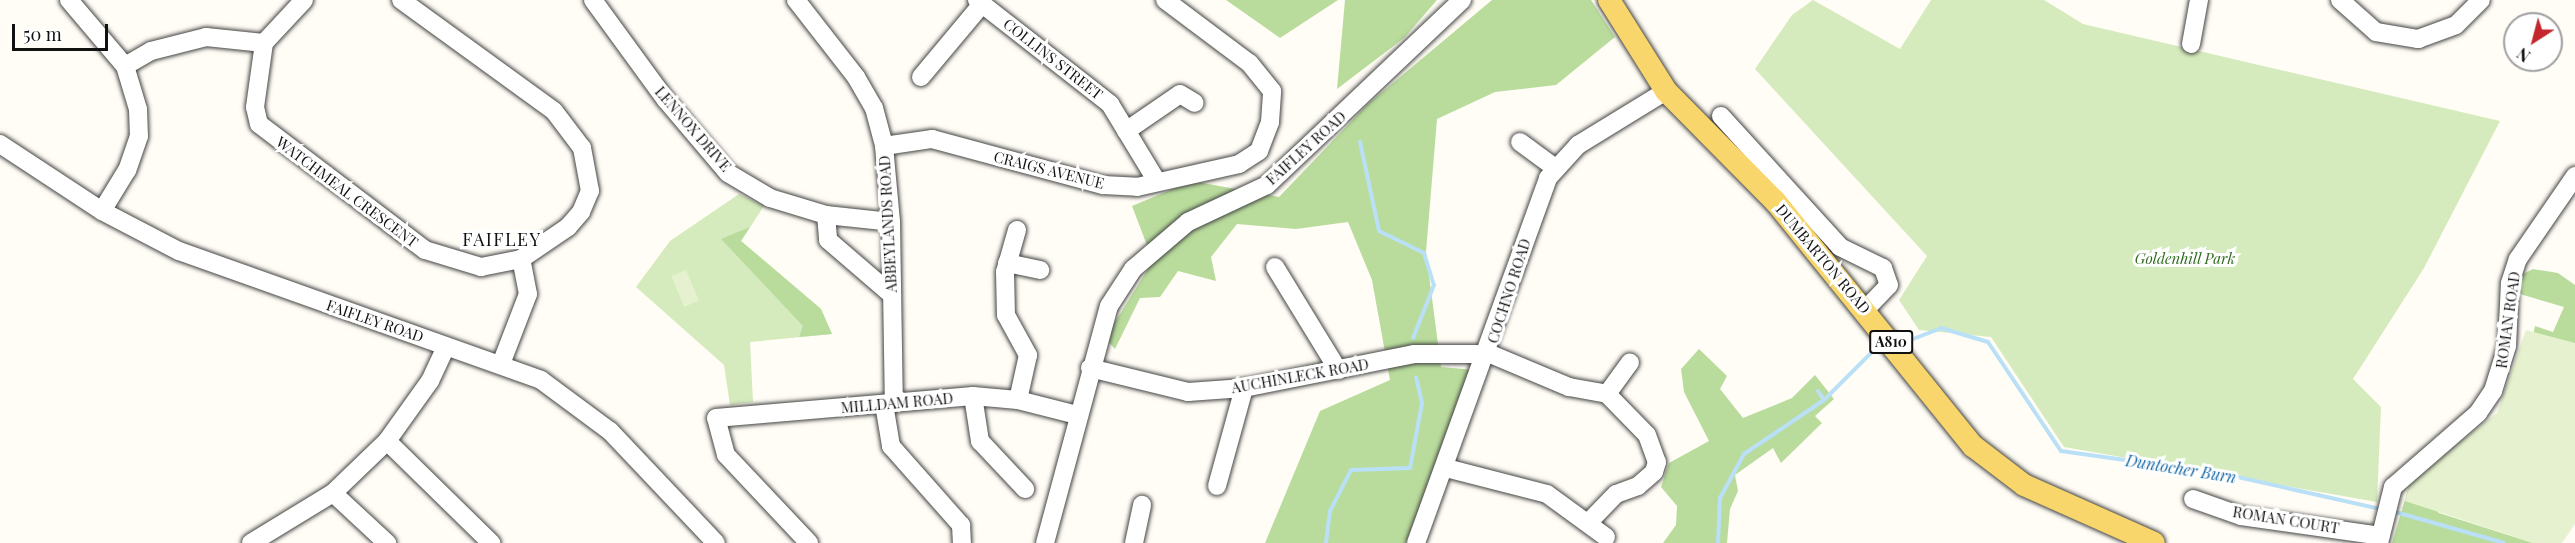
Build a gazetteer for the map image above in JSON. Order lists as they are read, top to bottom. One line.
{"streets":{"main road":["DUMBARTON ROAD","A810"],"street":["COLLINS STREET","LENNOX DRIVE","FAIFLEY ROAD","CRAIGS AVENUE","WATCHMEAL CRESCENT","ABBEYLANDS ROAD","COCHNO ROAD","ROMAN ROAD","AUCHINLECK ROAD","MILLDAM ROAD","ROMAN COURT"]},"crossings":[["COLLINS STREET","CRAIGS AVENUE"],["LENNOX DRIVE","ABBEYLANDS ROAD"],["FAIFLEY ROAD","AUCHINLECK ROAD"],["FAIFLEY ROAD","MILLDAM ROAD"],["CRAIGS AVENUE","ABBEYLANDS ROAD"],["ABBEYLANDS ROAD","MILLDAM ROAD"],["DUMBARTON ROAD","COCHNO ROAD"],["COCHNO ROAD","AUCHINLECK ROAD"],["ROMAN ROAD","ROMAN COURT"]],"districts":["FAIFLEY"],"water":["Duntocher Burn"],"parks":["Goldenhill Park"],"scale_bar":"50 m","north":"bottom left"}
